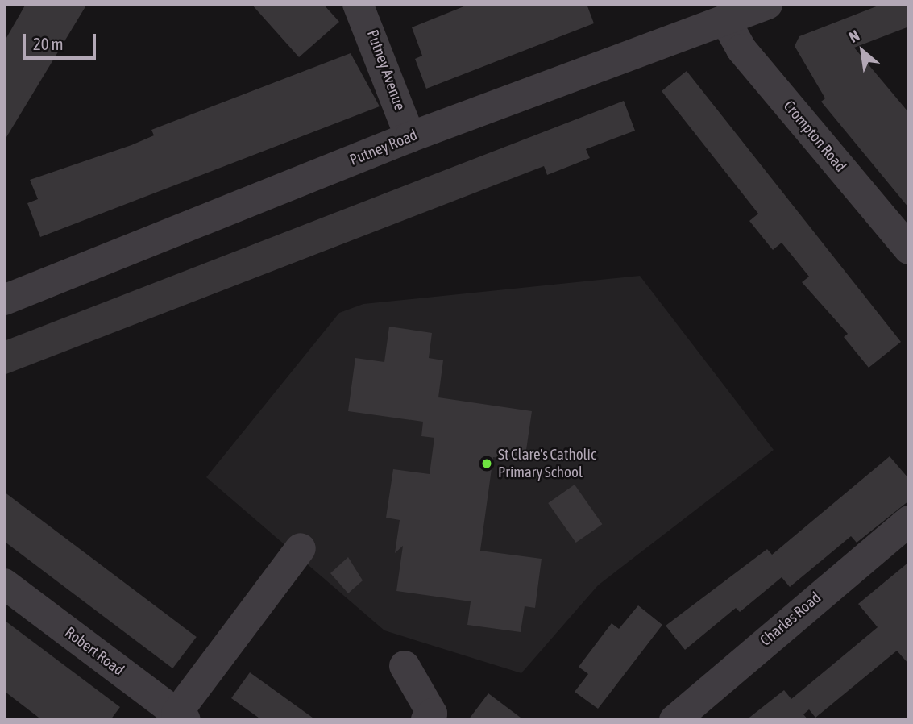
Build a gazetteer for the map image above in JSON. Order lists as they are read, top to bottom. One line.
{"streets":{"street":["Putney Avenue","Crompton Road","Putney Road","Charles Road","Robert Road"]},"crossings":[["Putney Avenue","Putney Road"],["Crompton Road","Putney Road"]],"places":["St Clare's Catholic Primary School"],"scale_bar":"20 m","north":"top left"}
